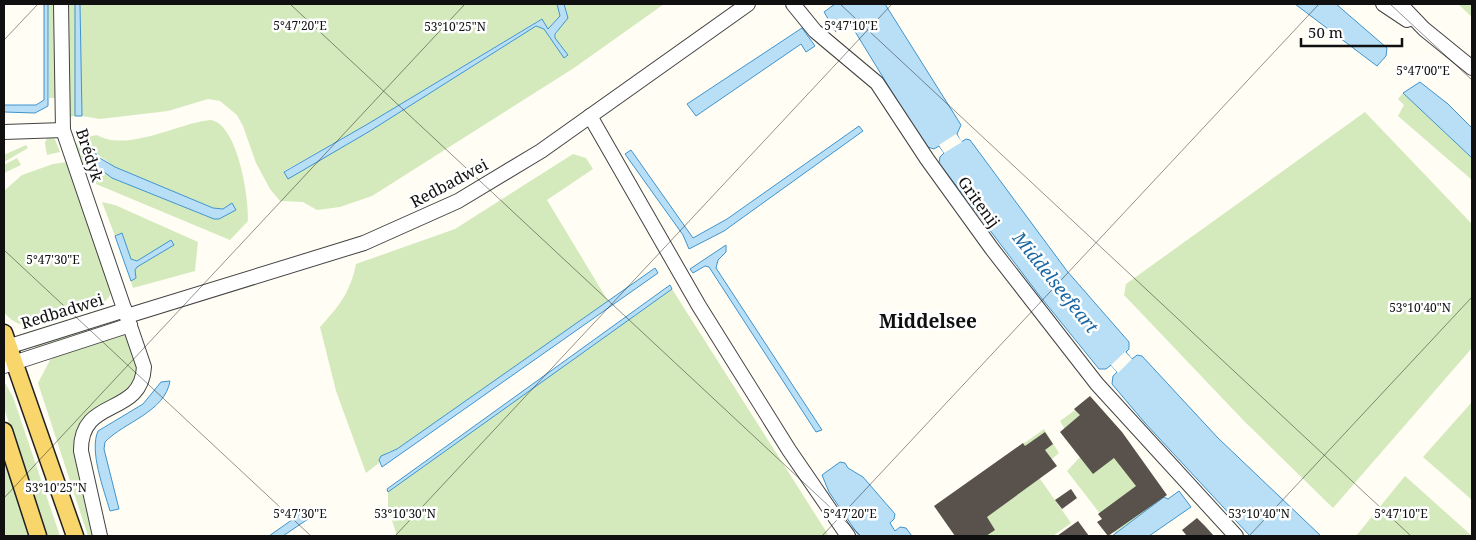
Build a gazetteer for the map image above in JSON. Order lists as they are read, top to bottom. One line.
{"streets":{"street":["Brédyk","Redbadwei","Gritenij"]},"crossings":[["Brédyk","Redbadwei"]],"districts":["Middelsee"],"water":["Middelseefeart"],"scale_bar":"50 m","coordinates":["5°47'20\"E","5°47'10\"E","53°10'25\"N","5°47'00\"E","5°47'30\"E","53°10'40\"N","53°10'30\"N"]}
